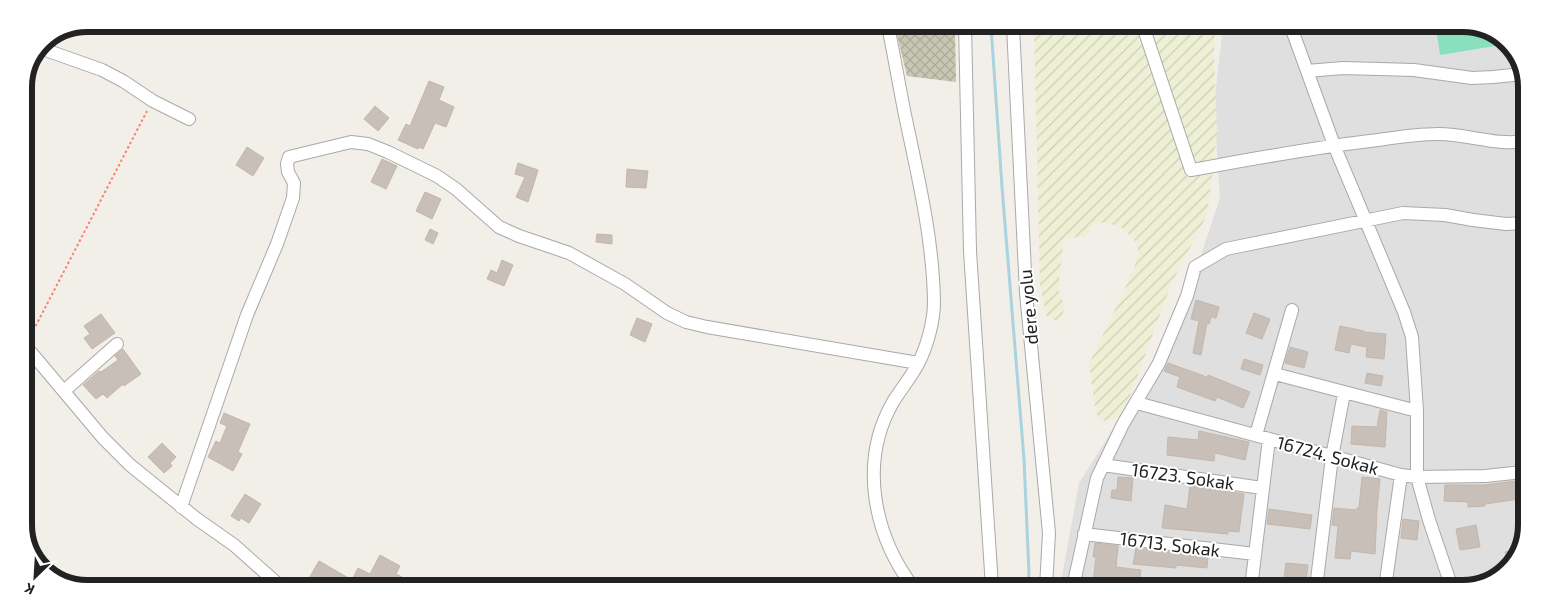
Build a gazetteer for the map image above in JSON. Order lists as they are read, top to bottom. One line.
{"streets":{"street":["dere yolu","16724. Sokak","16723. Sokak","16713. Sokak"]},"north":"bottom left"}
